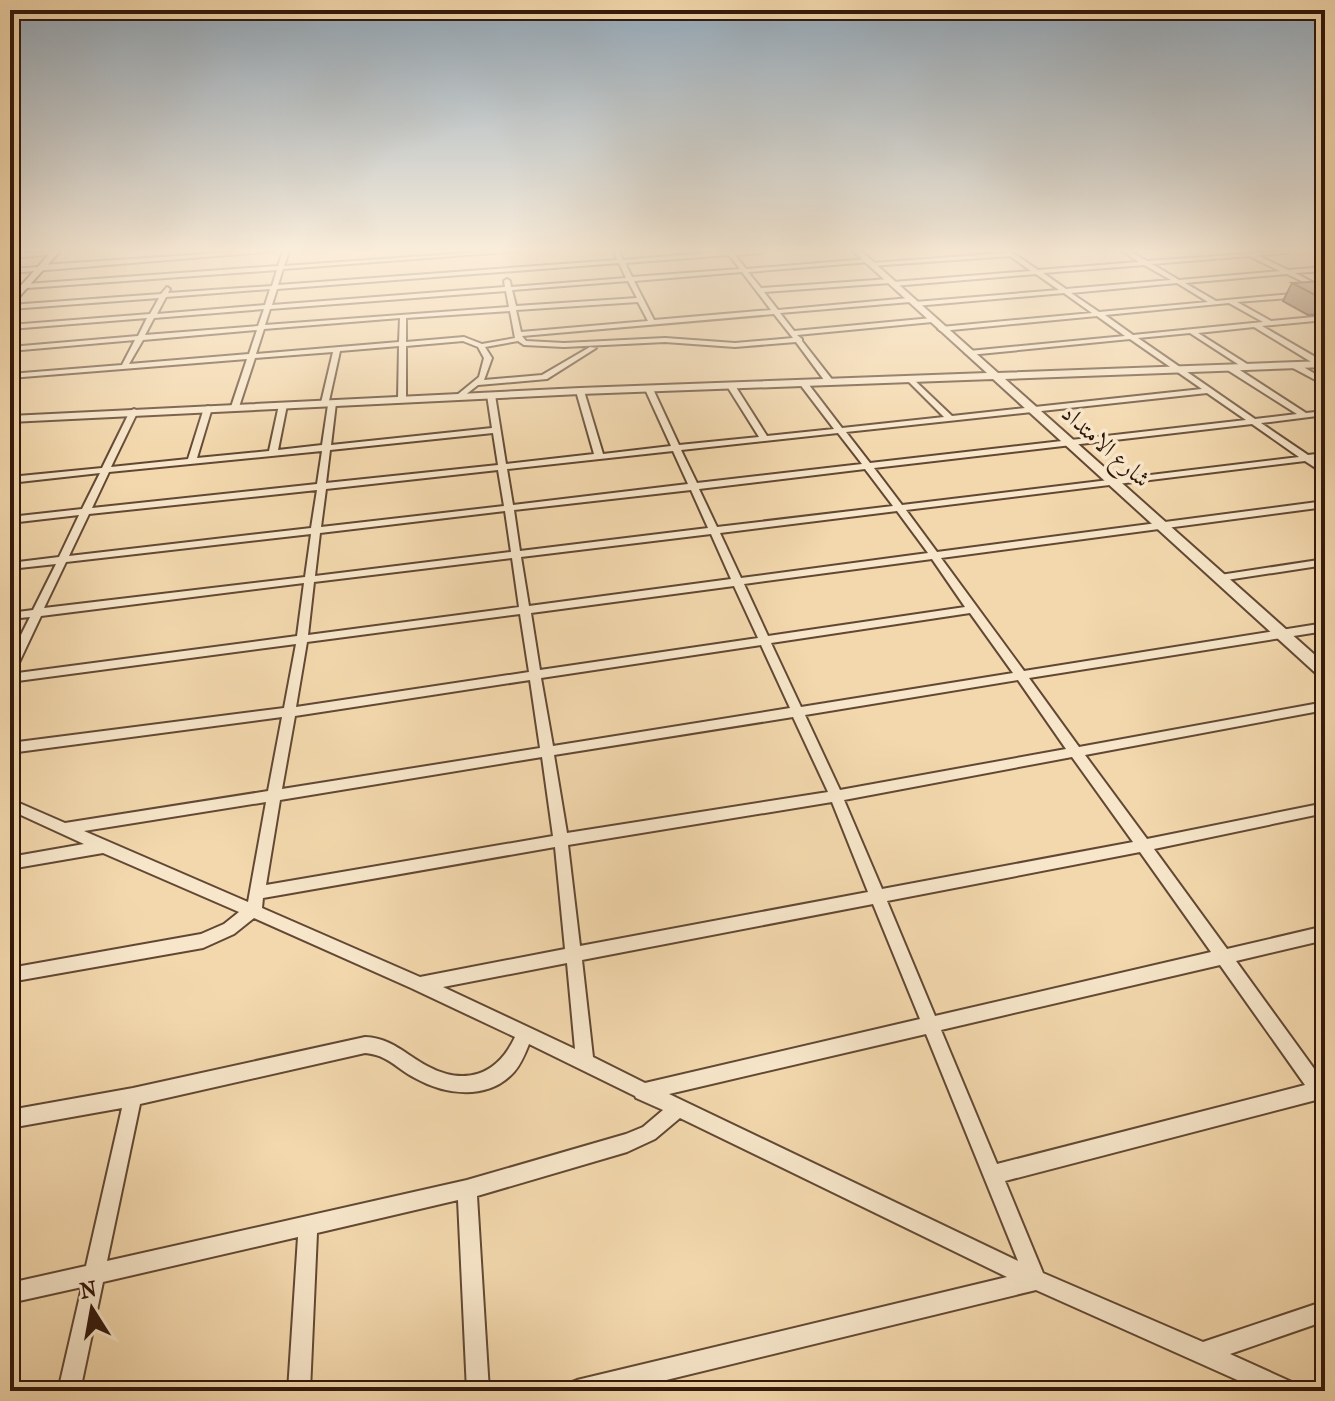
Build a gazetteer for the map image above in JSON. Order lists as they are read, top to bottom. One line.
{"streets":{"street":["شارع الامتداد"]},"north":"top"}
